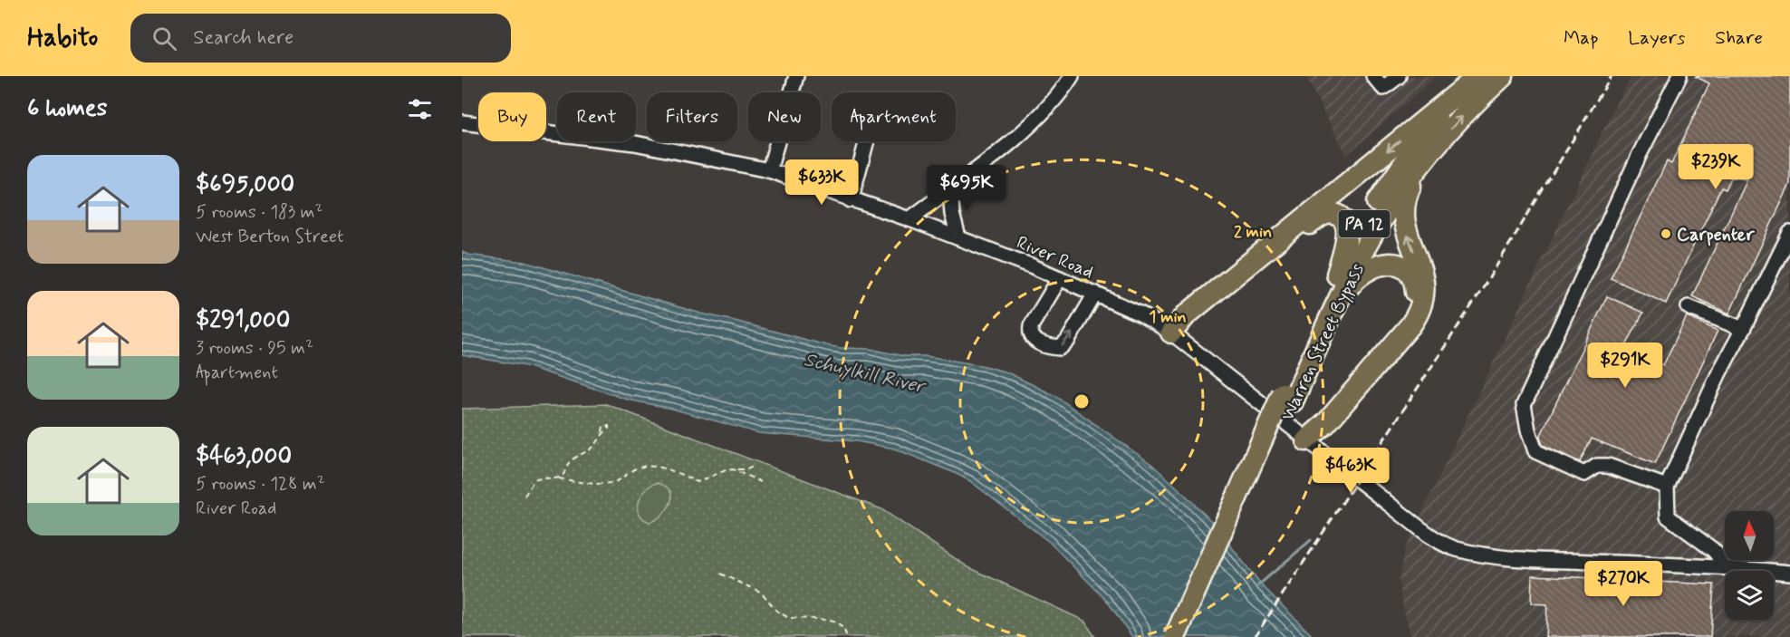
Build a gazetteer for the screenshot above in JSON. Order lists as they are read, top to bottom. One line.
{"streets":{"highway":["PA 12","Warren Street Bypass"],"street":["River Road"]},"water":["Schuylkill River"],"places":["Carpenter"],"north":"top","page":{"header":"Habito","search":"Search here","nav":["Map","Layers","Share"],"heading":"6 homes","chip":["Buy","Rent","Filters","New","Apartment"],"list":[{"name":"$695,000","note":"5 rooms · 183 m² · West Berton Street"},{"name":"$291,000","note":"3 rooms · 95 m² · Apartment"},{"name":"$463,000","note":"5 rooms · 128 m² · River Road"}],"price":["$239K","$633K","$695K","$291K","$463K","$270K"]},"rings":["2 min","1 min"]}
